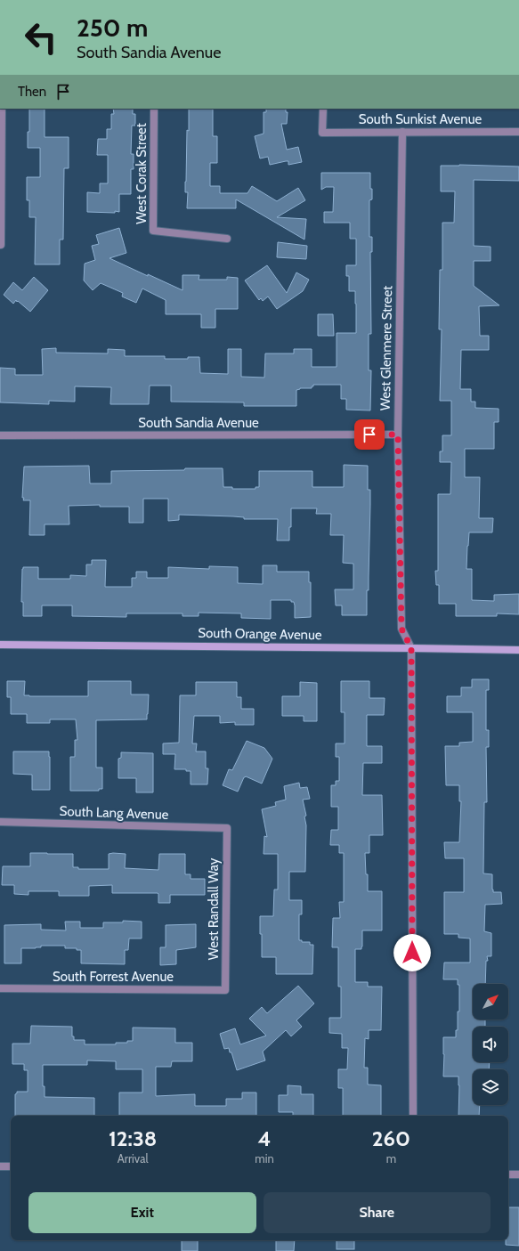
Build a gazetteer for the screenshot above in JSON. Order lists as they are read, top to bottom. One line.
{"streets":{"street":["South Sunkist Avenue","West Corak Street","West Glenmere Street","South Sandia Avenue","South Orange Avenue","South Lang Avenue","West Randall Way","South Forrest Avenue"]},"crossings":[["South Sunkist Avenue","West Glenmere Street"],["West Glenmere Street","South Sandia Avenue"],["West Glenmere Street","South Orange Avenue"],["South Lang Avenue","West Randall Way"],["West Randall Way","South Forrest Avenue"]],"north":"top right","page":{"turn":["250 m","South Sandia Avenue"],"then":"Then","eta":["12:38","Arrival","4","min","260","m"],"buttons":["Exit","Share"]}}
